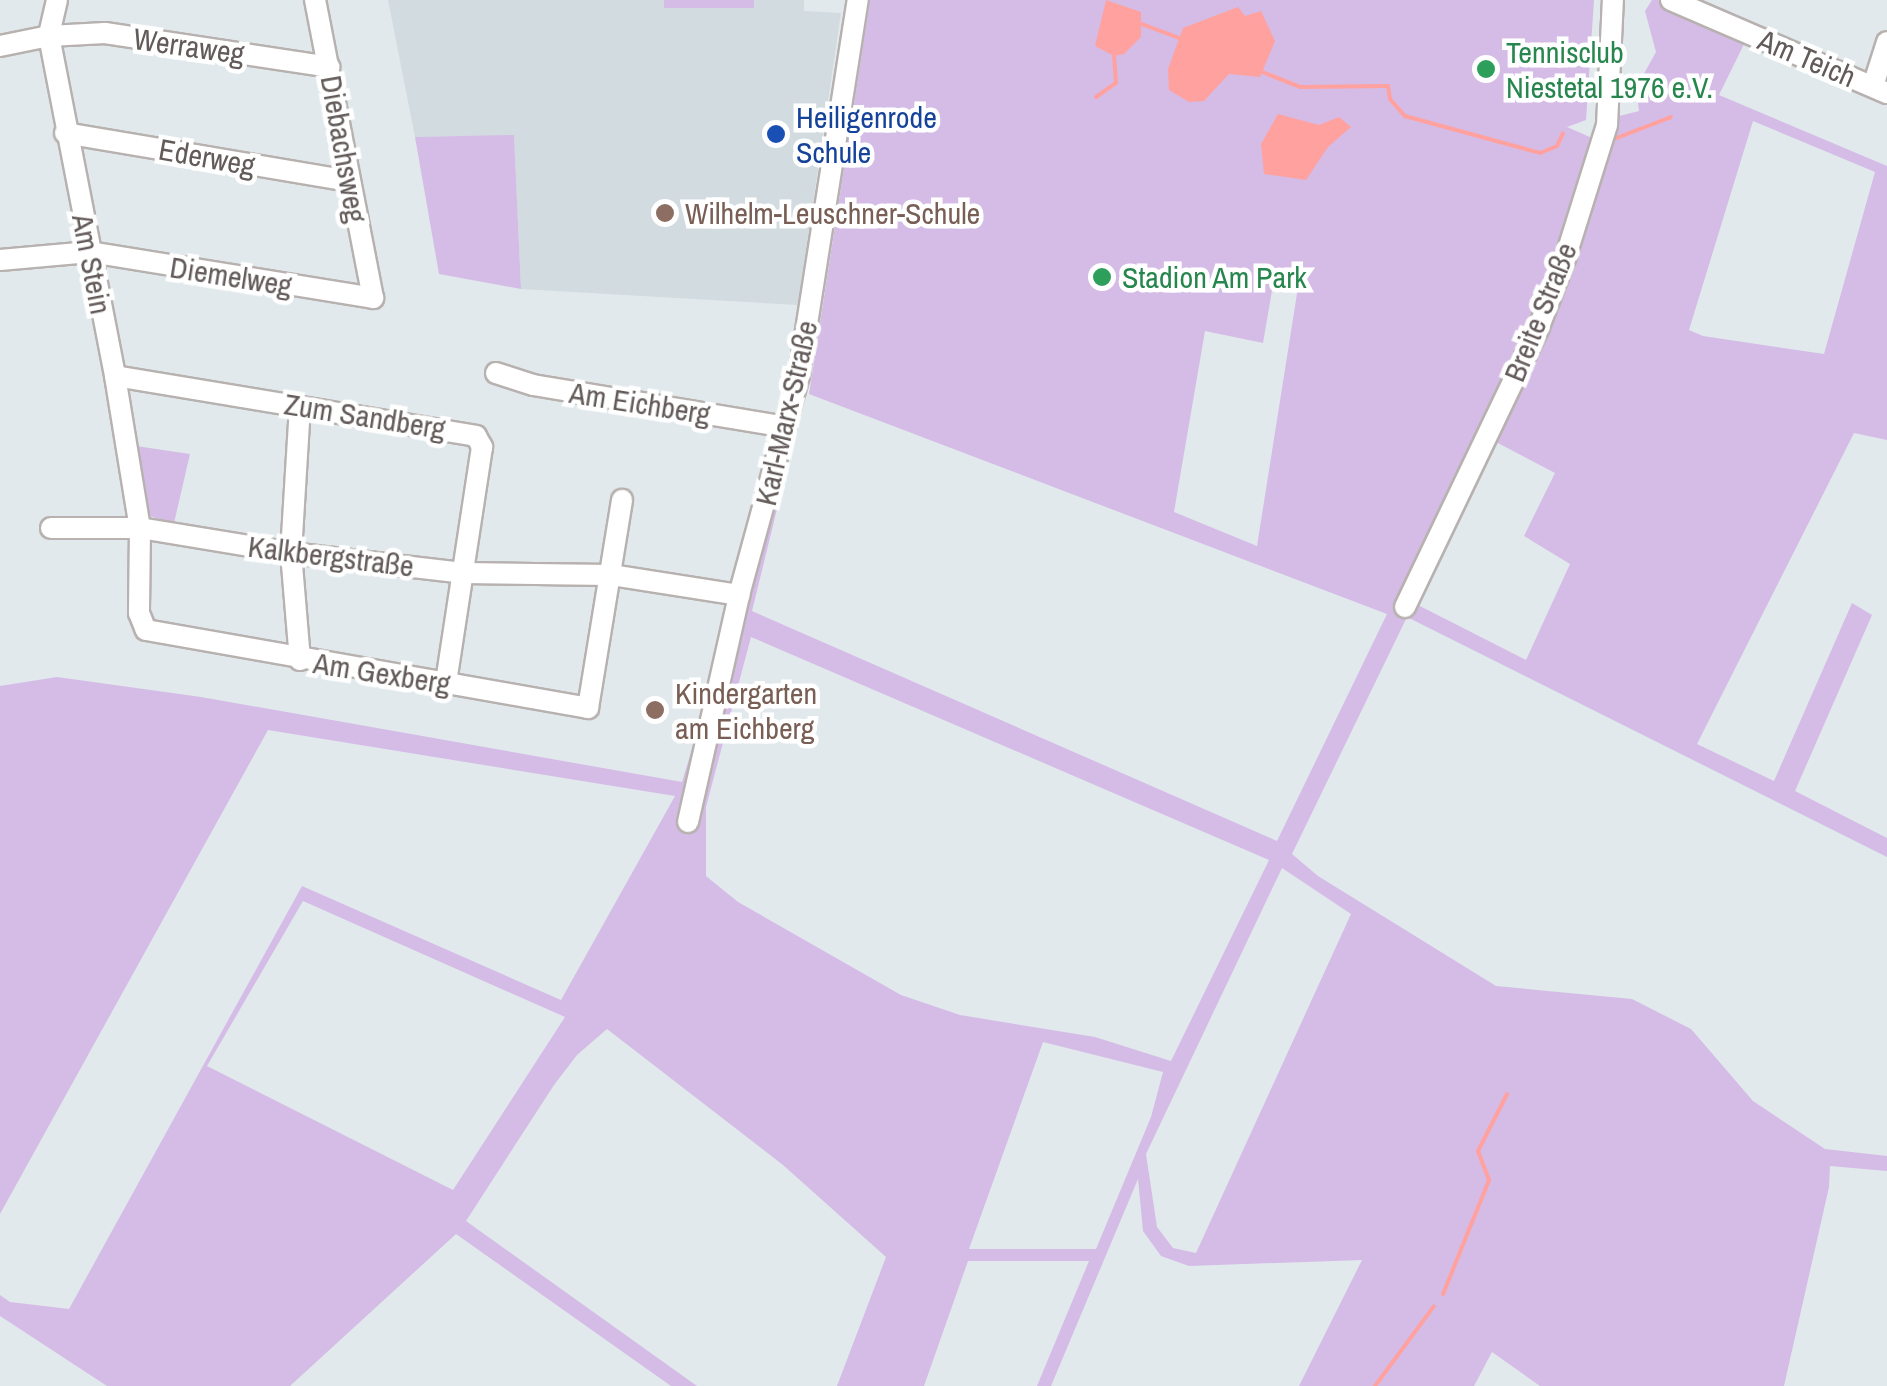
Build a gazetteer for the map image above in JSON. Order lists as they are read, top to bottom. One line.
{"streets":{"street":["Werraweg","Am Teich","Diebachsweg","Ederweg","Am Stein","Diemelweg","Breite Straße","Am Eichberg","Karl-Marx-Straße","Zum Sandberg","Kalkbergstraße","Am Gexberg"]},"crossings":[["Werraweg","Diebachsweg"],["Werraweg","Am Stein"],["Diebachsweg","Ederweg"],["Diebachsweg","Diemelweg"],["Ederweg","Am Stein"],["Am Stein","Diemelweg"],["Am Stein","Zum Sandberg"],["Am Stein","Kalkbergstraße"],["Am Stein","Am Gexberg"],["Am Eichberg","Karl-Marx-Straße"],["Karl-Marx-Straße","Kalkbergstraße"],["Zum Sandberg","Kalkbergstraße"],["Kalkbergstraße","Am Gexberg"]],"places":["Tennisclub Niestetal 1976 e.V.","Heiligenrode Schule","Wilhelm-Leuschner-Schule","Stadion Am Park","Kindergarten am Eichberg"]}
